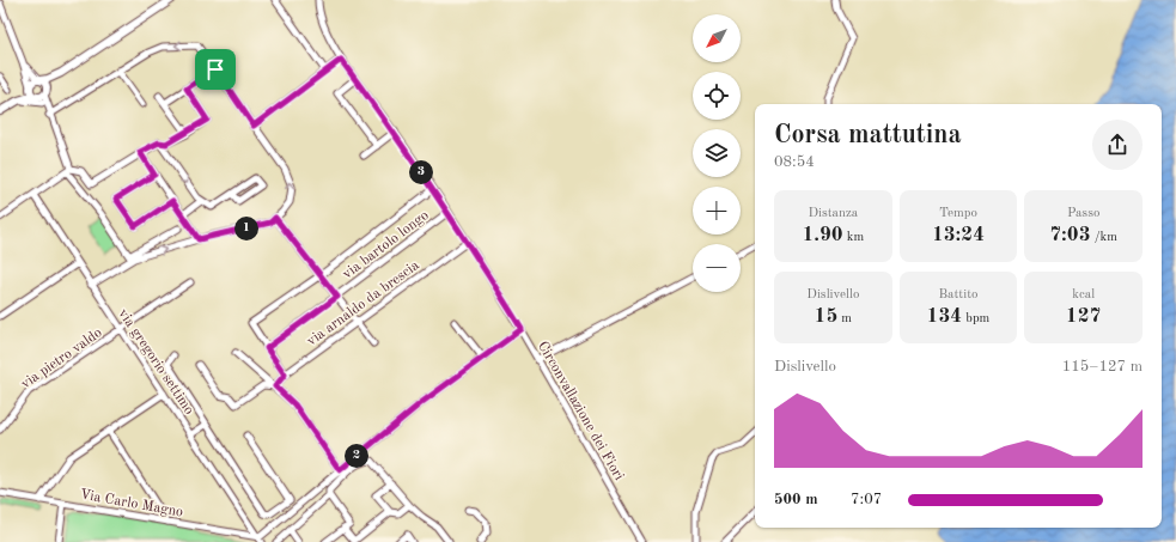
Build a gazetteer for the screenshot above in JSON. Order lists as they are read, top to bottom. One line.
{"streets":{"street":["via bartolo longo","via arnaldo da brescia","via pietro valdo","via gregorio settimo","Circonvallazione dei Fiori","Via Carlo Magno"]},"crossings":[["via bartolo longo","Circonvallazione dei Fiori"],["via arnaldo da brescia","Circonvallazione dei Fiori"],["via pietro valdo","via gregorio settimo"],["via gregorio settimo","Via Carlo Magno"]],"north":"bottom left","page":{"map_buttons":["+","−"],"heading":["Corsa mattutina","08:54"],"pins":["3","1","2"],"stats":[["Distanza","1.90 km"],["Tempo","13:24"],["Passo","7:03 /km"],["Dislivello","15 m"],["Battito","134 bpm"],["kcal","127"]],"chart":["Dislivello","115–127 m"],"list":[{"name":"500 m","note":"7:07"}]}}
